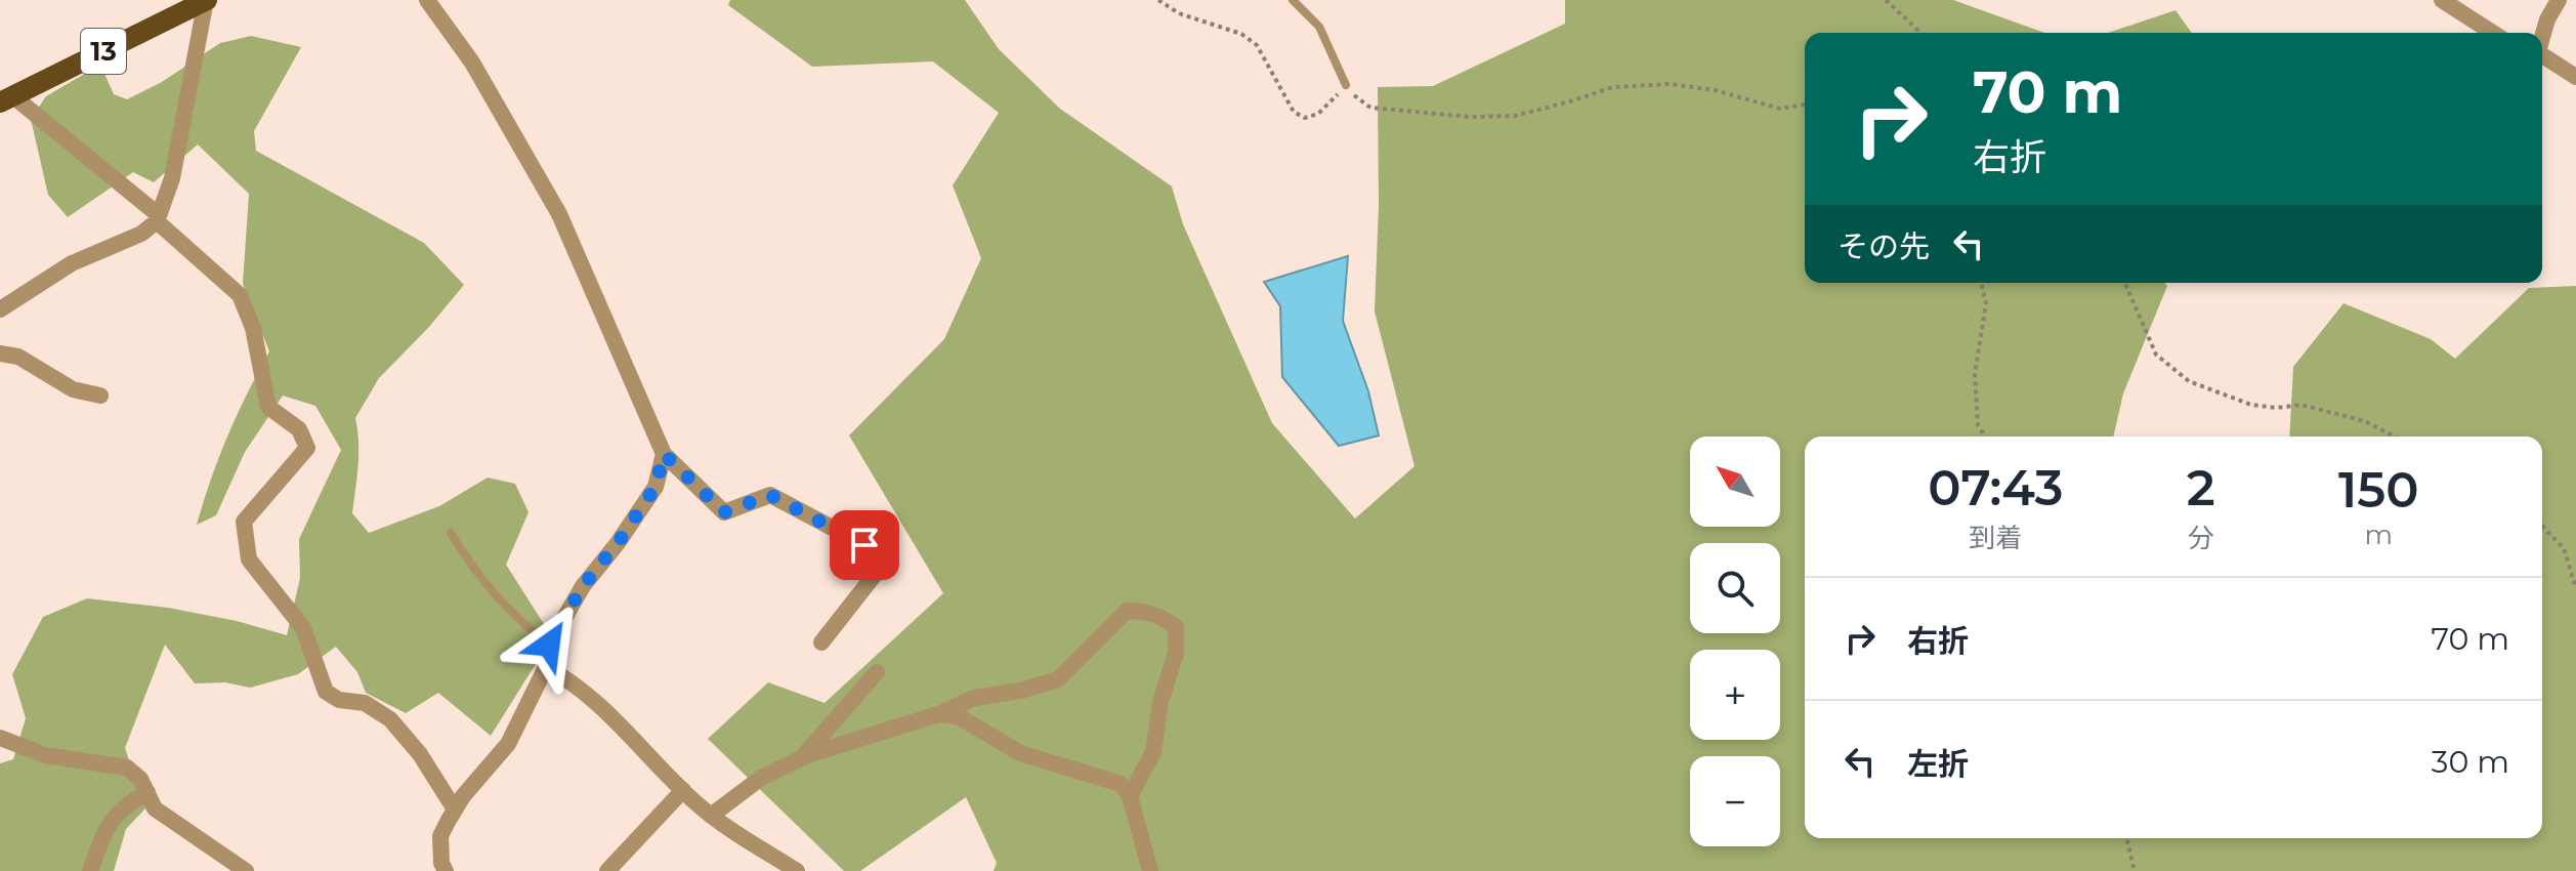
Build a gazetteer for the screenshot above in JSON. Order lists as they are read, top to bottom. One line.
{"streets":{"main road":["13"]},"north":"top left","page":{"turn":["70 m","右折"],"then":"その先","map_buttons":["+","−"],"eta":["07:43","到着","2","分","150","m"],"list":[{"name":"右折","value":"70 m"},{"name":"左折","value":"30 m"}]}}
